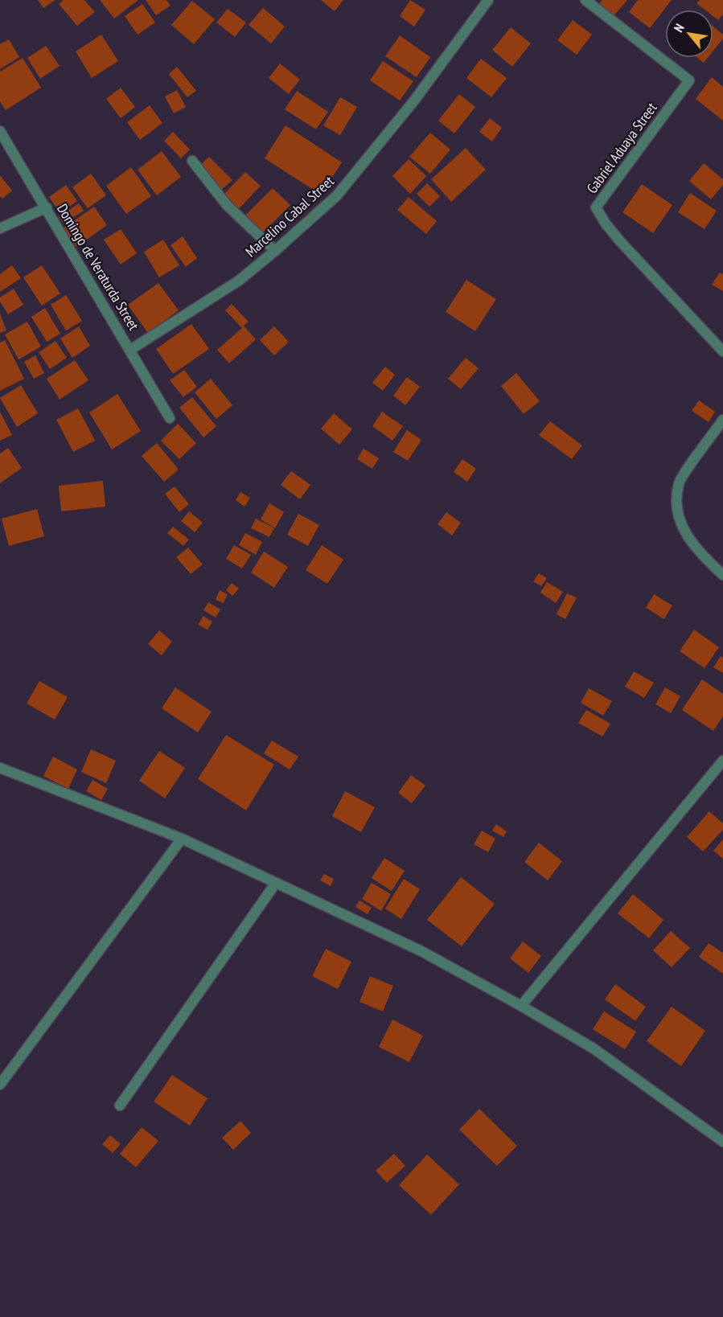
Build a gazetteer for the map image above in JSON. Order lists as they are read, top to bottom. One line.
{"streets":{"street":["Gabriel Aduaya Street","Marcelino Cabal Street","Domingo de Veraturda Street"]},"crossings":[["Marcelino Cabal Street","Domingo de Veraturda Street"]],"north":"top left"}
